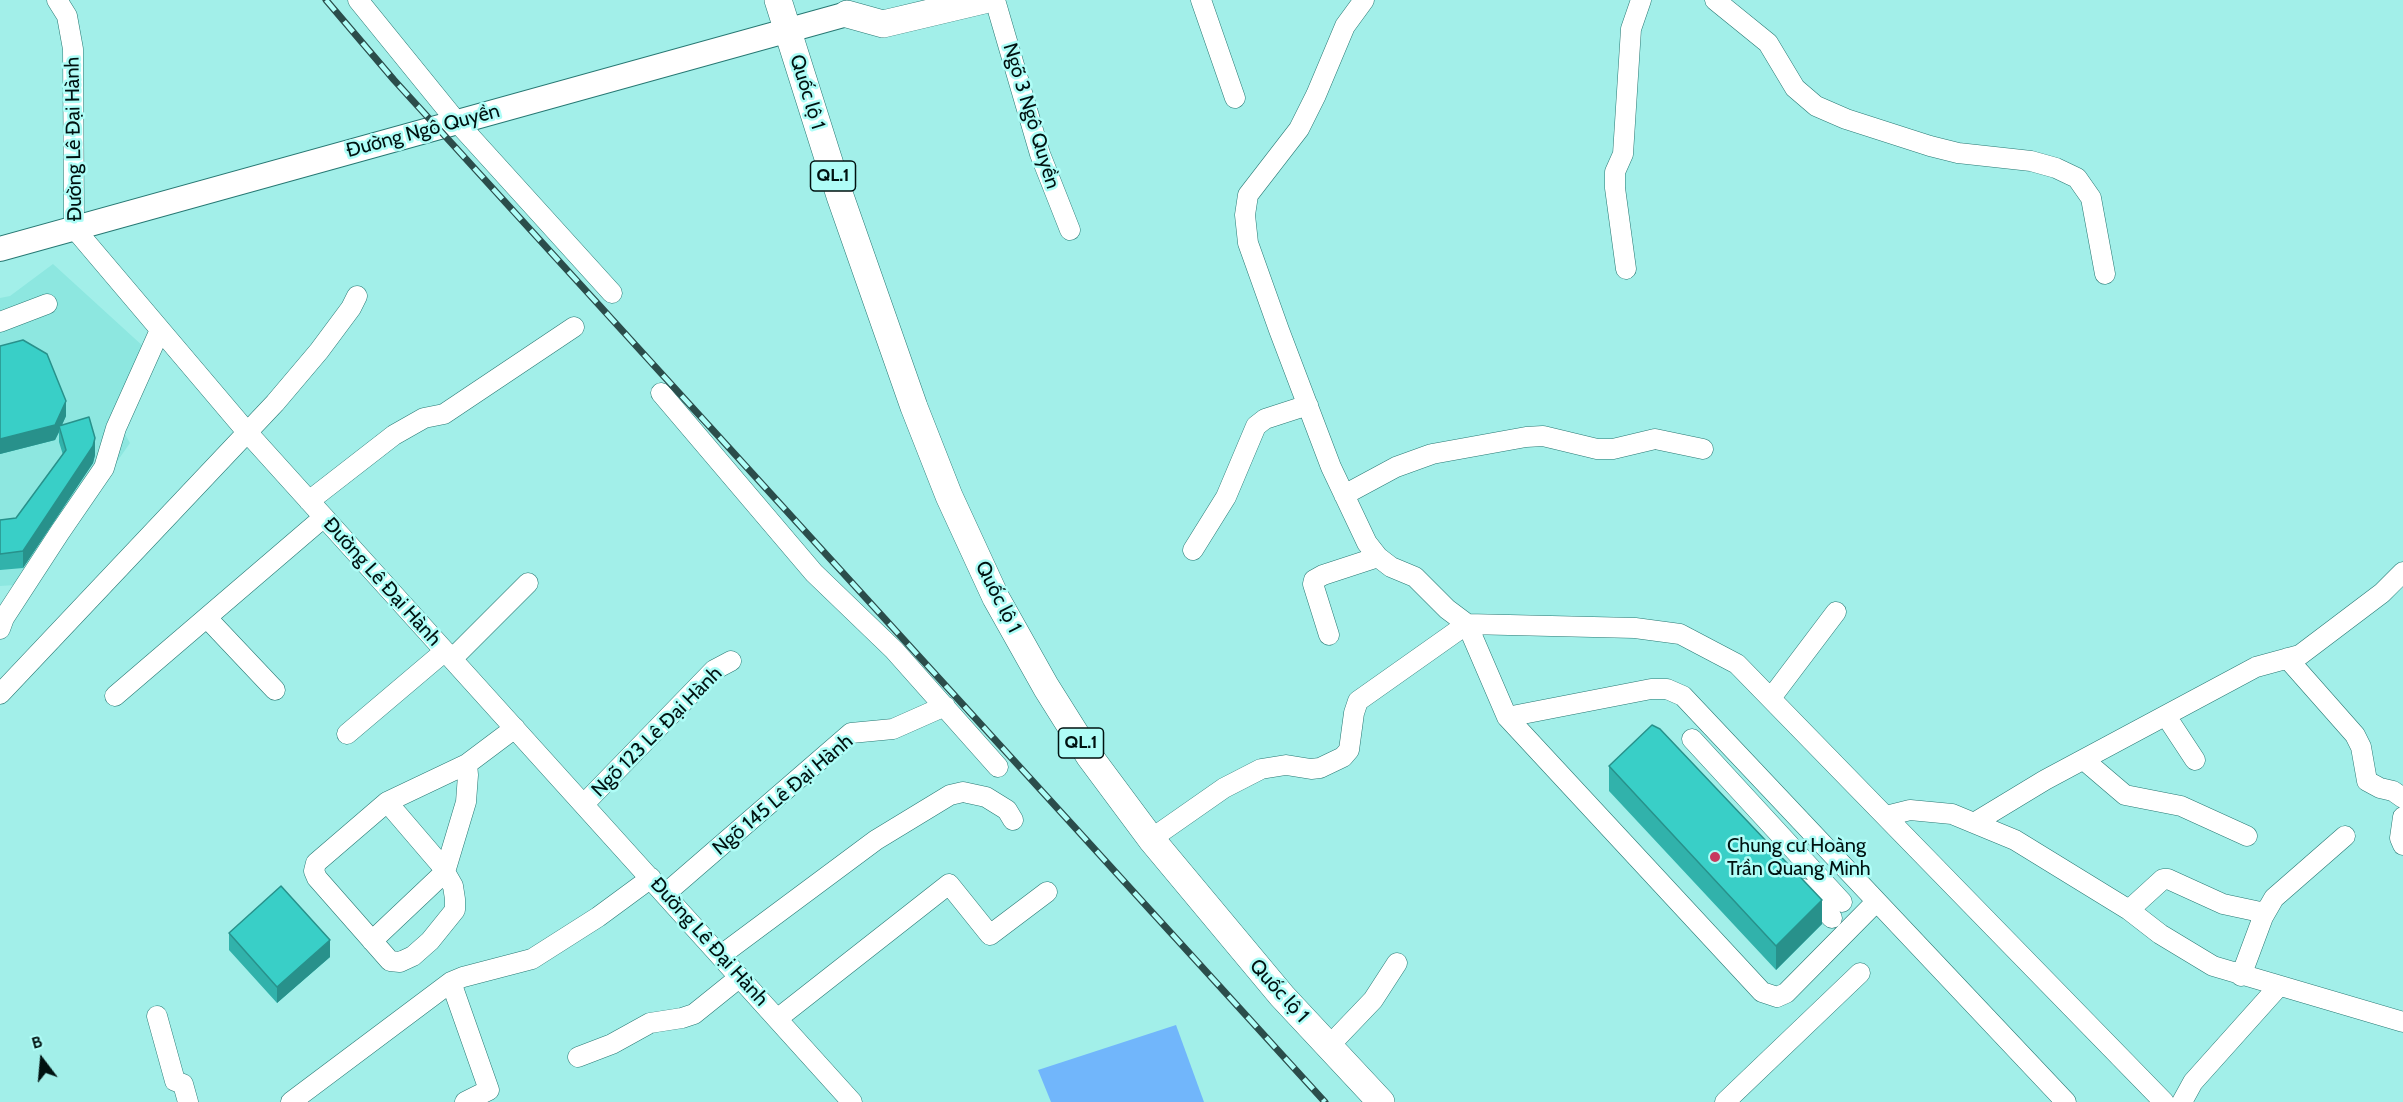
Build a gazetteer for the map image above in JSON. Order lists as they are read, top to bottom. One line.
{"streets":{"highway":["Quốc lộ 1","Đường Ngô Quyền","QL.1"],"street":["Ngõ 3 Ngô Quyền","Đường Lê Đại Hành","Ngõ 123 Lê Đại Hành","Ngõ 145 Lê Đại Hành"]},"crossings":[["Quốc lộ 1","Đường Ngô Quyền"],["Đường Ngô Quyền","Đường Lê Đại Hành"],["Đường Lê Đại Hành","Ngõ 123 Lê Đại Hành"],["Đường Lê Đại Hành","Ngõ 145 Lê Đại Hành"]],"places":["Chung cư Hoàng Trần Quang Minh"],"north":"top"}
